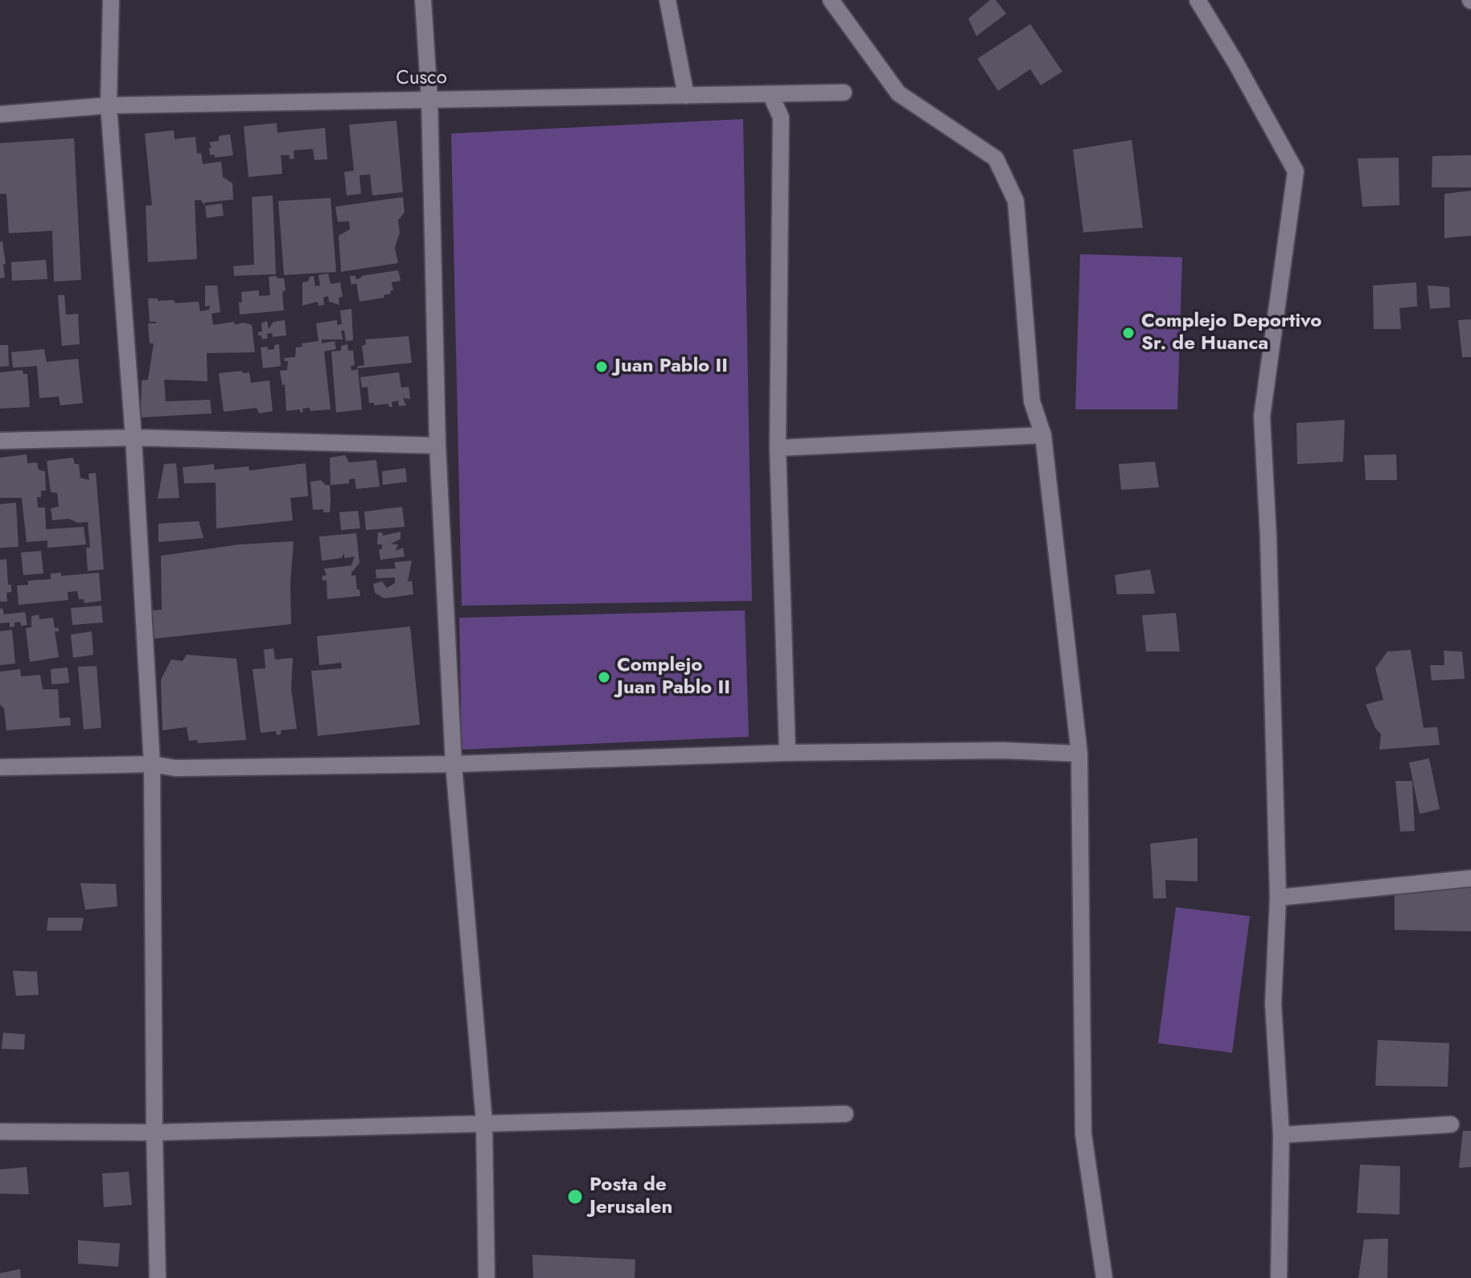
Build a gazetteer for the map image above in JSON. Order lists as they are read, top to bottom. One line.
{"streets":{"street":["Cusco"]},"places":["Complejo Deportivo Sr. de Huanca","Juan Pablo II","Complejo Juan Pablo II","Posta de Jerusalen"]}
